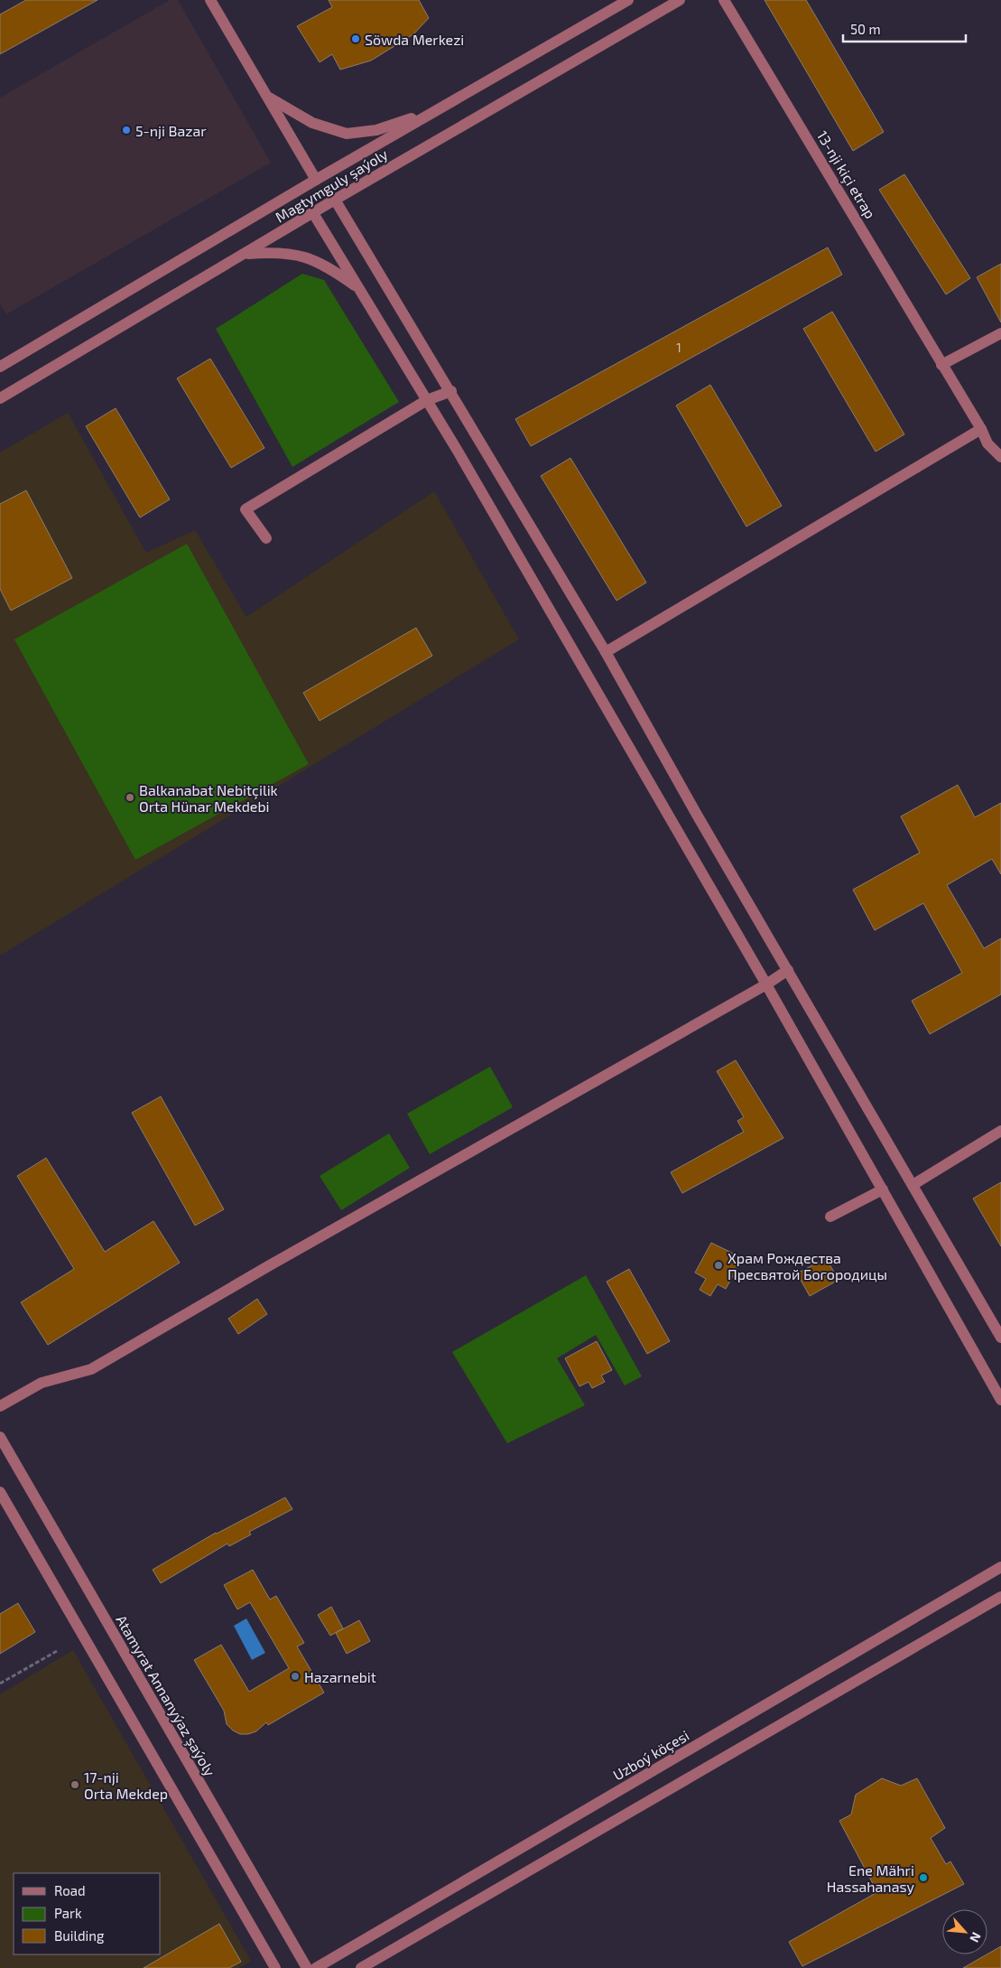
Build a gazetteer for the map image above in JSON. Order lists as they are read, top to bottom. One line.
{"streets":{"street":["13-nji kiçi etrap","Magtymguly şaýoly","Atamyrat Annanyýaz şaýoly","Uzboý köçesi"]},"places":["Söwda Merkezi","5-nji Bazar","Balkanabat Nebitçilik Orta Hünar Mekdebi","Храм Рождества Пресвятой Богородицы","Hazarnebit","17-nji Orta Mekdep","Ene Mähri Hassahanasy"],"house_numbers":["1"],"legend":["Road","Park","Building"],"scale_bar":"50 m","north":"bottom right"}
